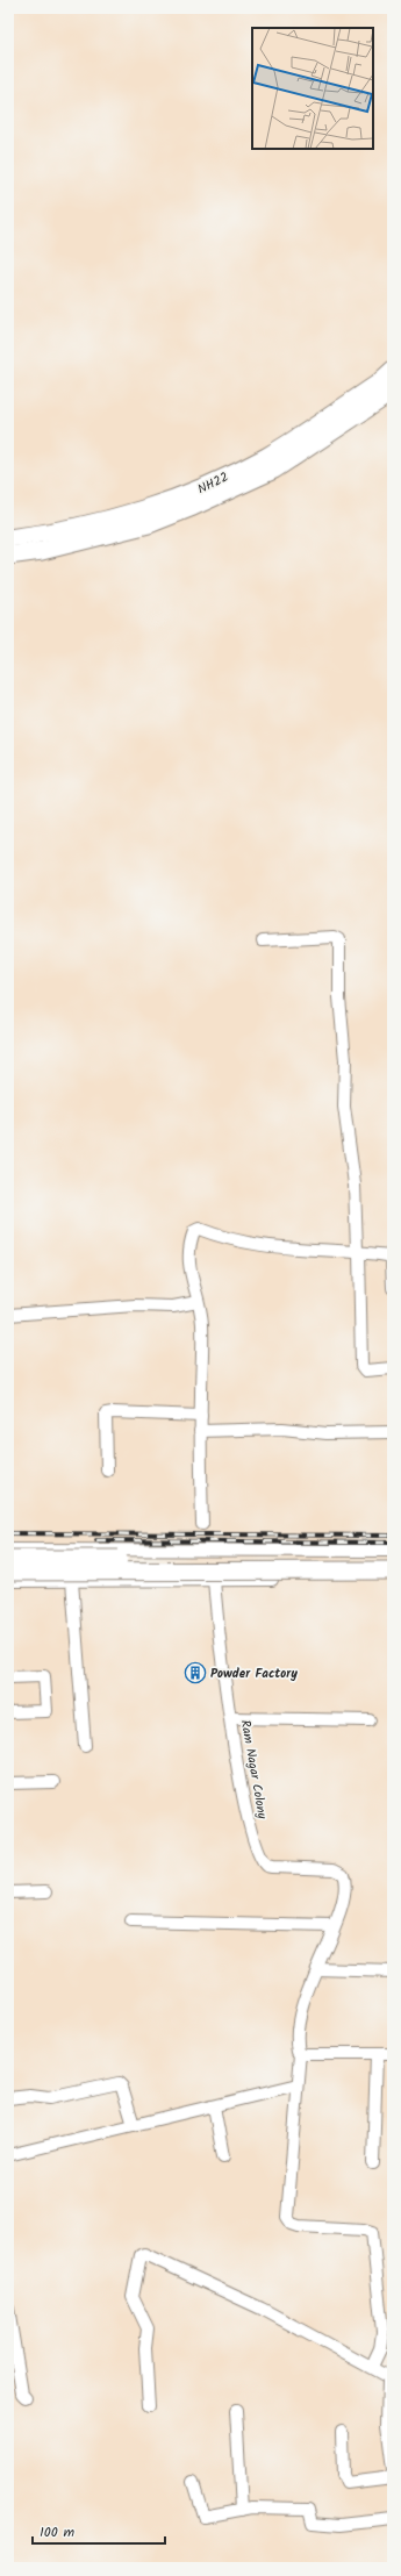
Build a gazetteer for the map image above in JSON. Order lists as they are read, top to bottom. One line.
{"streets":{"highway":["NH22"],"street":["Ram Nagar Colony"]},"places":{"building":["Powder Factory"]},"scale_bar":"100 m"}
